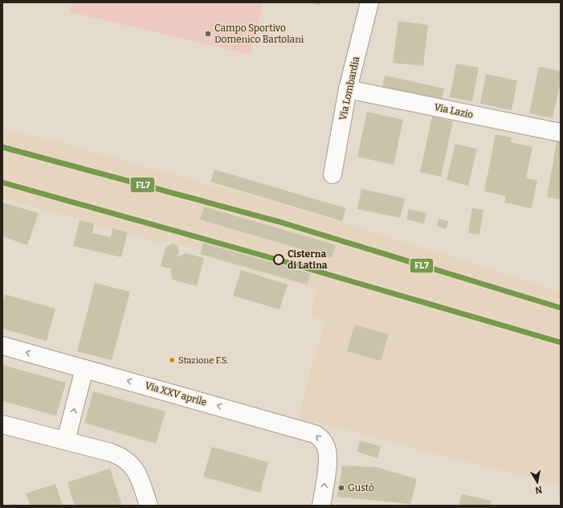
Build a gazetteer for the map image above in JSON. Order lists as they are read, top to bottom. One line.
{"streets":{"street":["Via Lombardia","Via Lazio","Via XXV aprile"]},"crossings":[["Via Lombardia","Via Lazio"]],"one_way":["Via XXV aprile"],"places":["Campo Sportivo Domenico Bartolani","Cisterna di Latina","Stazione F.S.","Gustò"],"lines":["transit line FL7"],"north":"bottom"}
